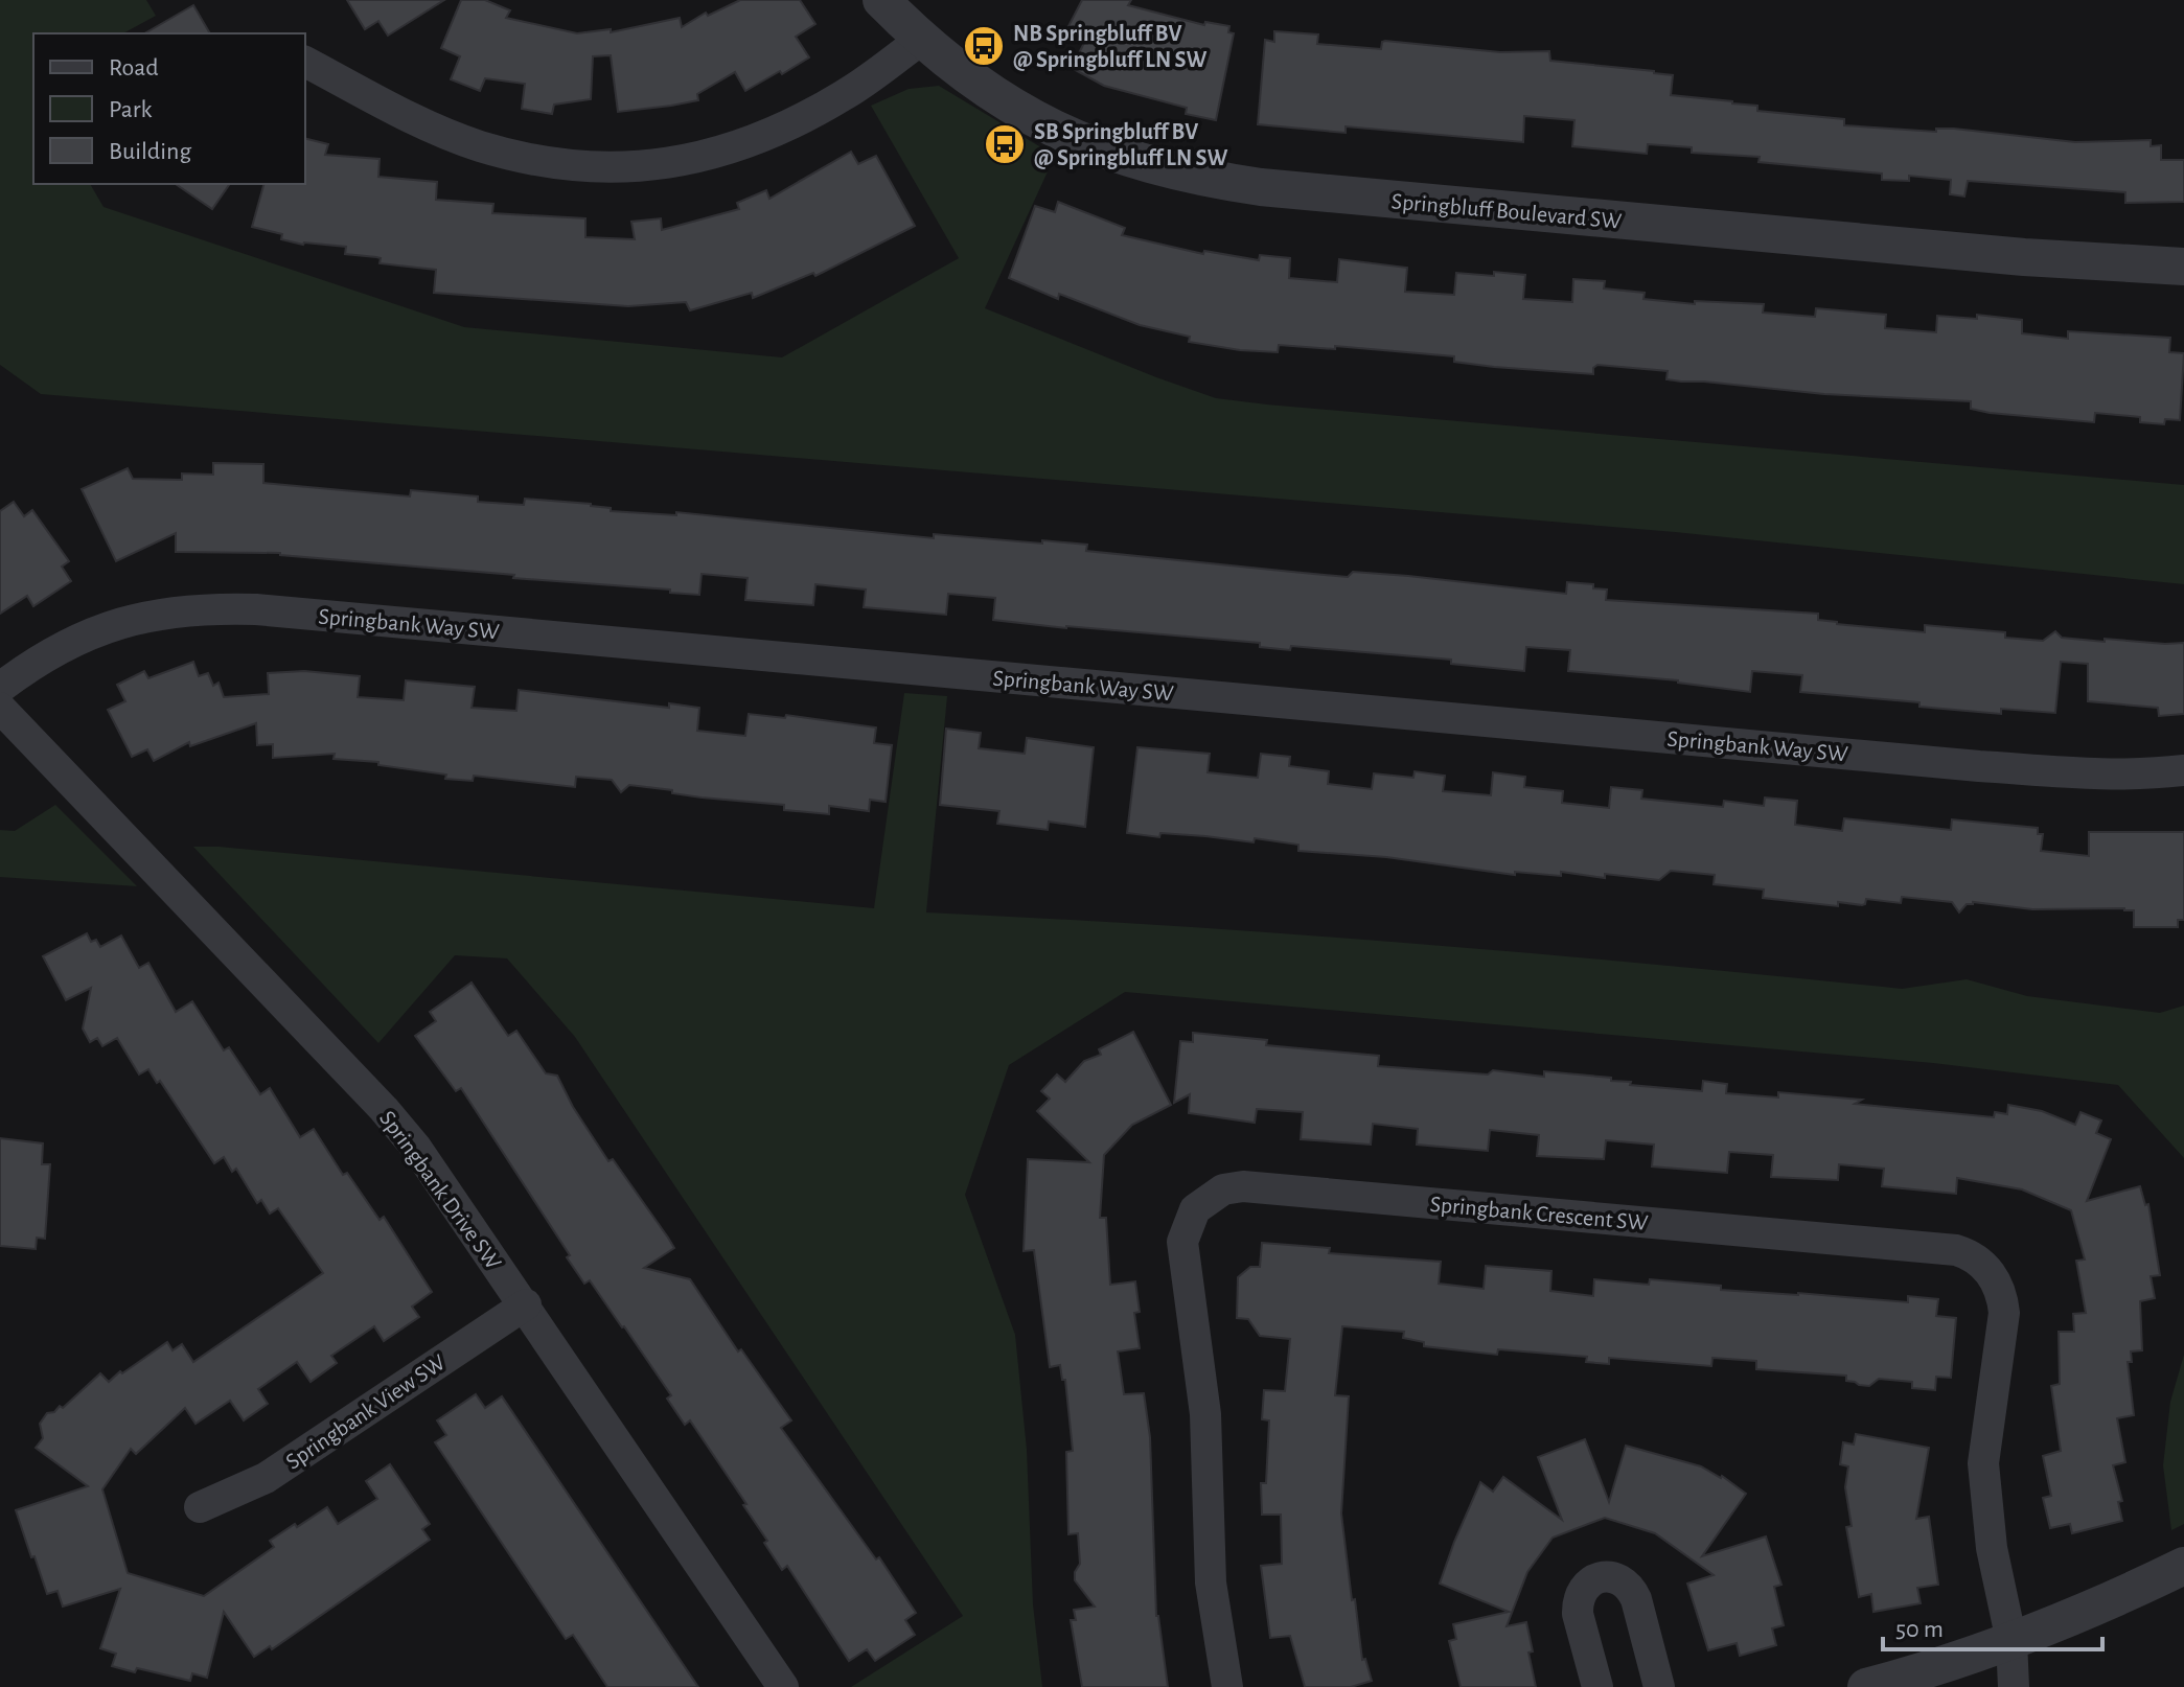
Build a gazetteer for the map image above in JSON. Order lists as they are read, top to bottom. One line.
{"streets":{"street":["Springbluff Boulevard SW","Springbank Way SW","Springbank Drive SW","Springbank Crescent SW","Springbank View SW"]},"crossings":[["Springbank Drive SW","Springbank View SW"]],"places":{"bus stop":["NB Springbluff BV @ Springbluff LN SW","SB Springbluff BV @ Springbluff LN SW"]},"legend":["Road","Park","Building"],"scale_bar":"50 m"}
